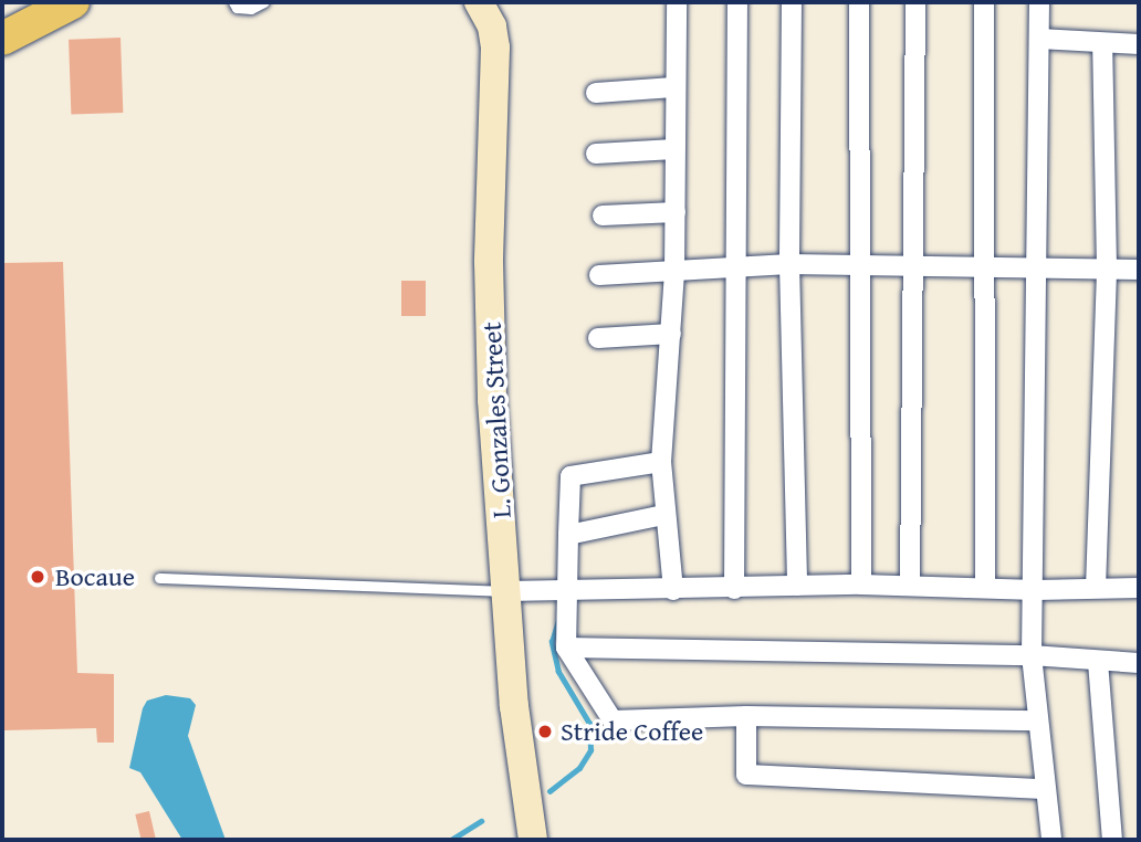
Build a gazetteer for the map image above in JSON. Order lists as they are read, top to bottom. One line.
{"streets":{"street":["L. Gonzales Street"]},"places":["Bocaue","Stride Coffee"]}
